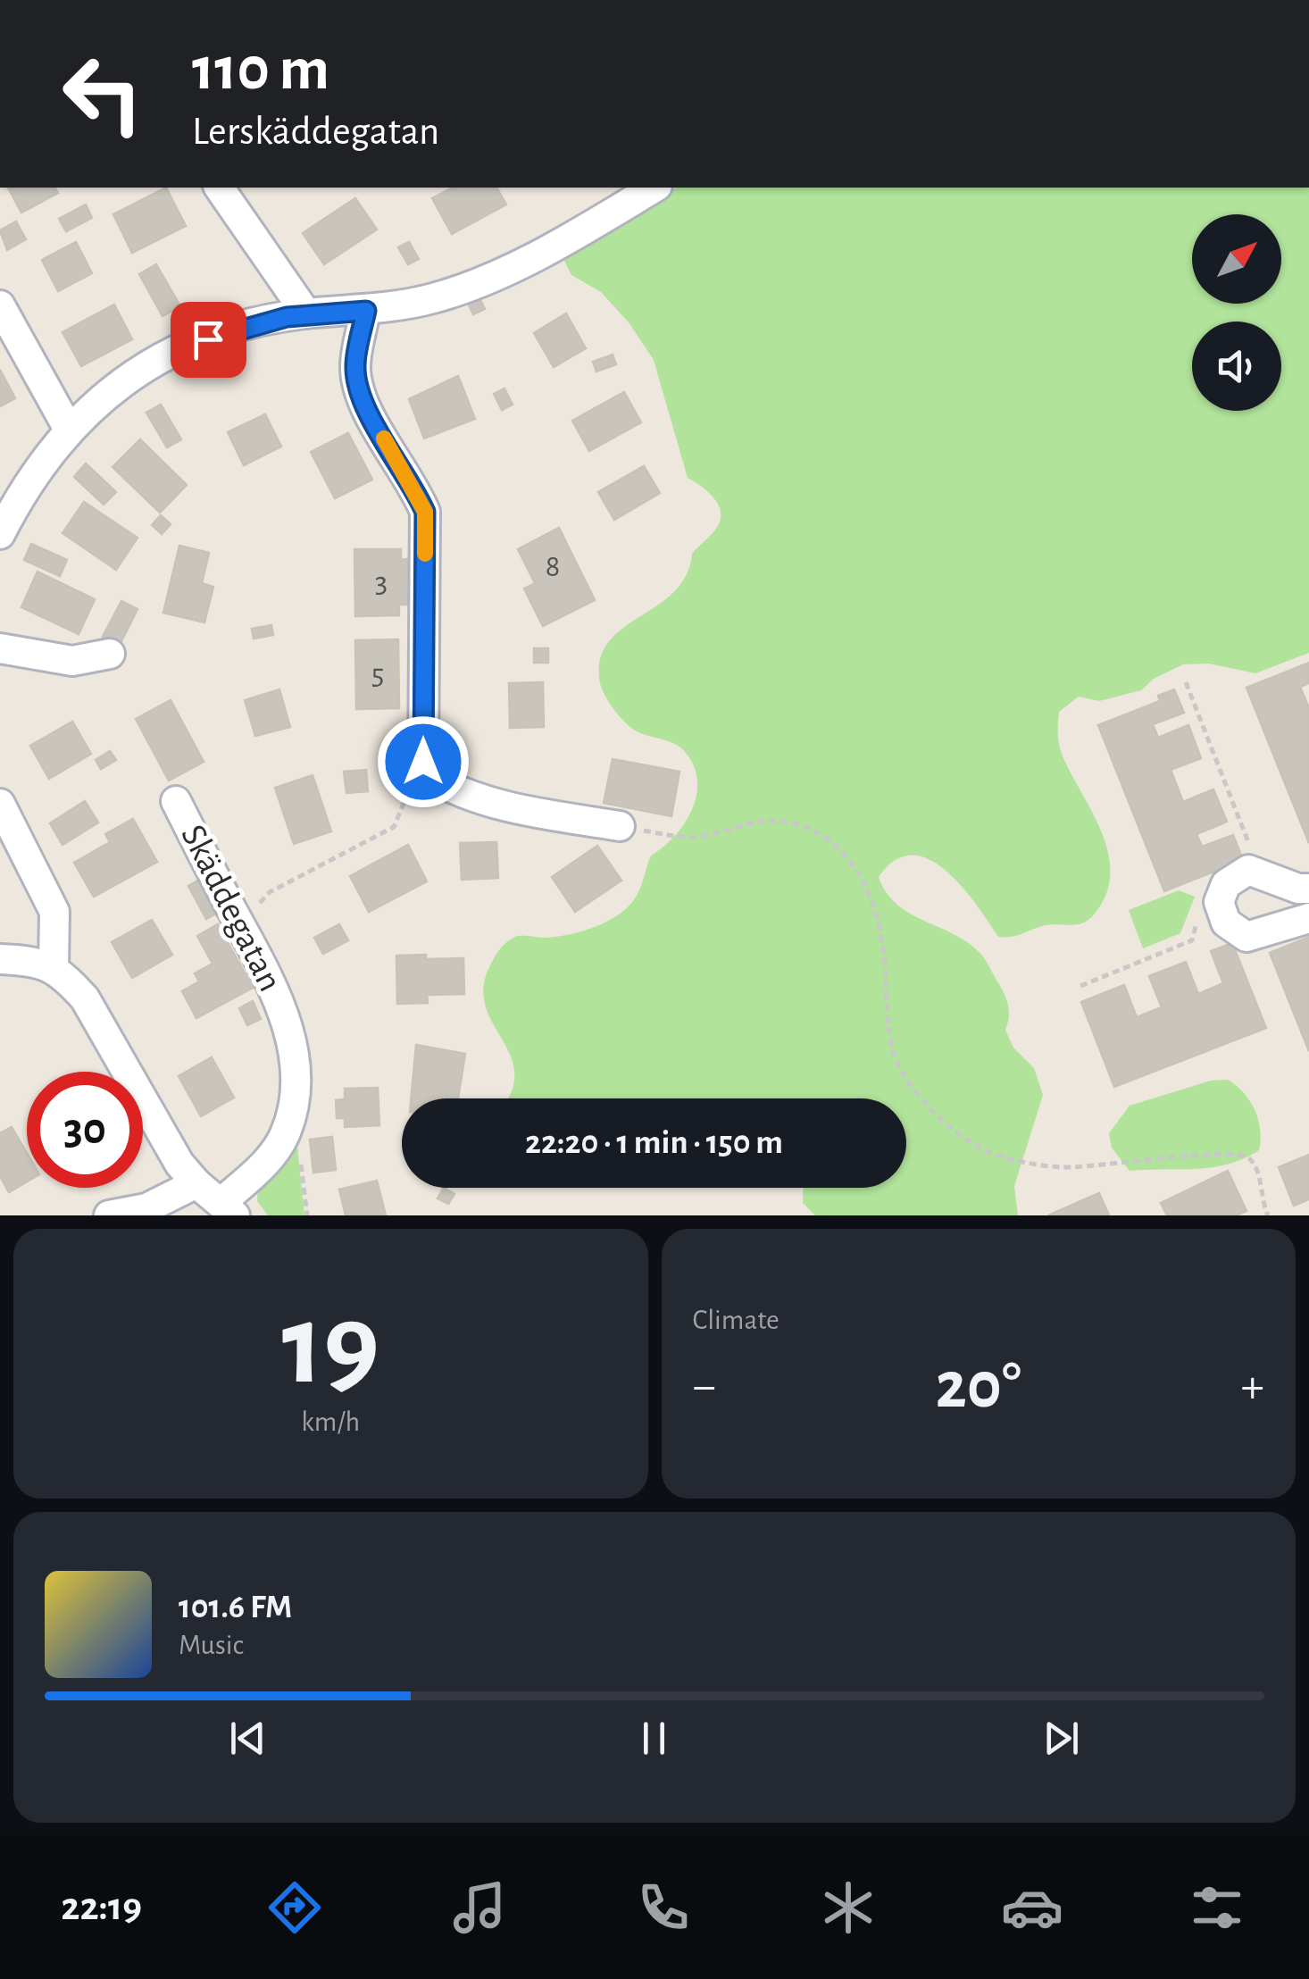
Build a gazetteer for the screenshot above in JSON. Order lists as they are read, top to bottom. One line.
{"streets":{"street":["Skäddegatan"]},"house_numbers":["8","3","5"],"north":"top right","page":{"turn":["110 m","Lerskäddegatan"],"limit":"30","trip":"22:20 · 1 min · 150 m","tile":[["19","km/h"],"Climate"],"heat":["−","20°","+"],"song":["101.6 FM","Music"],"tabs":"22:19"}}
